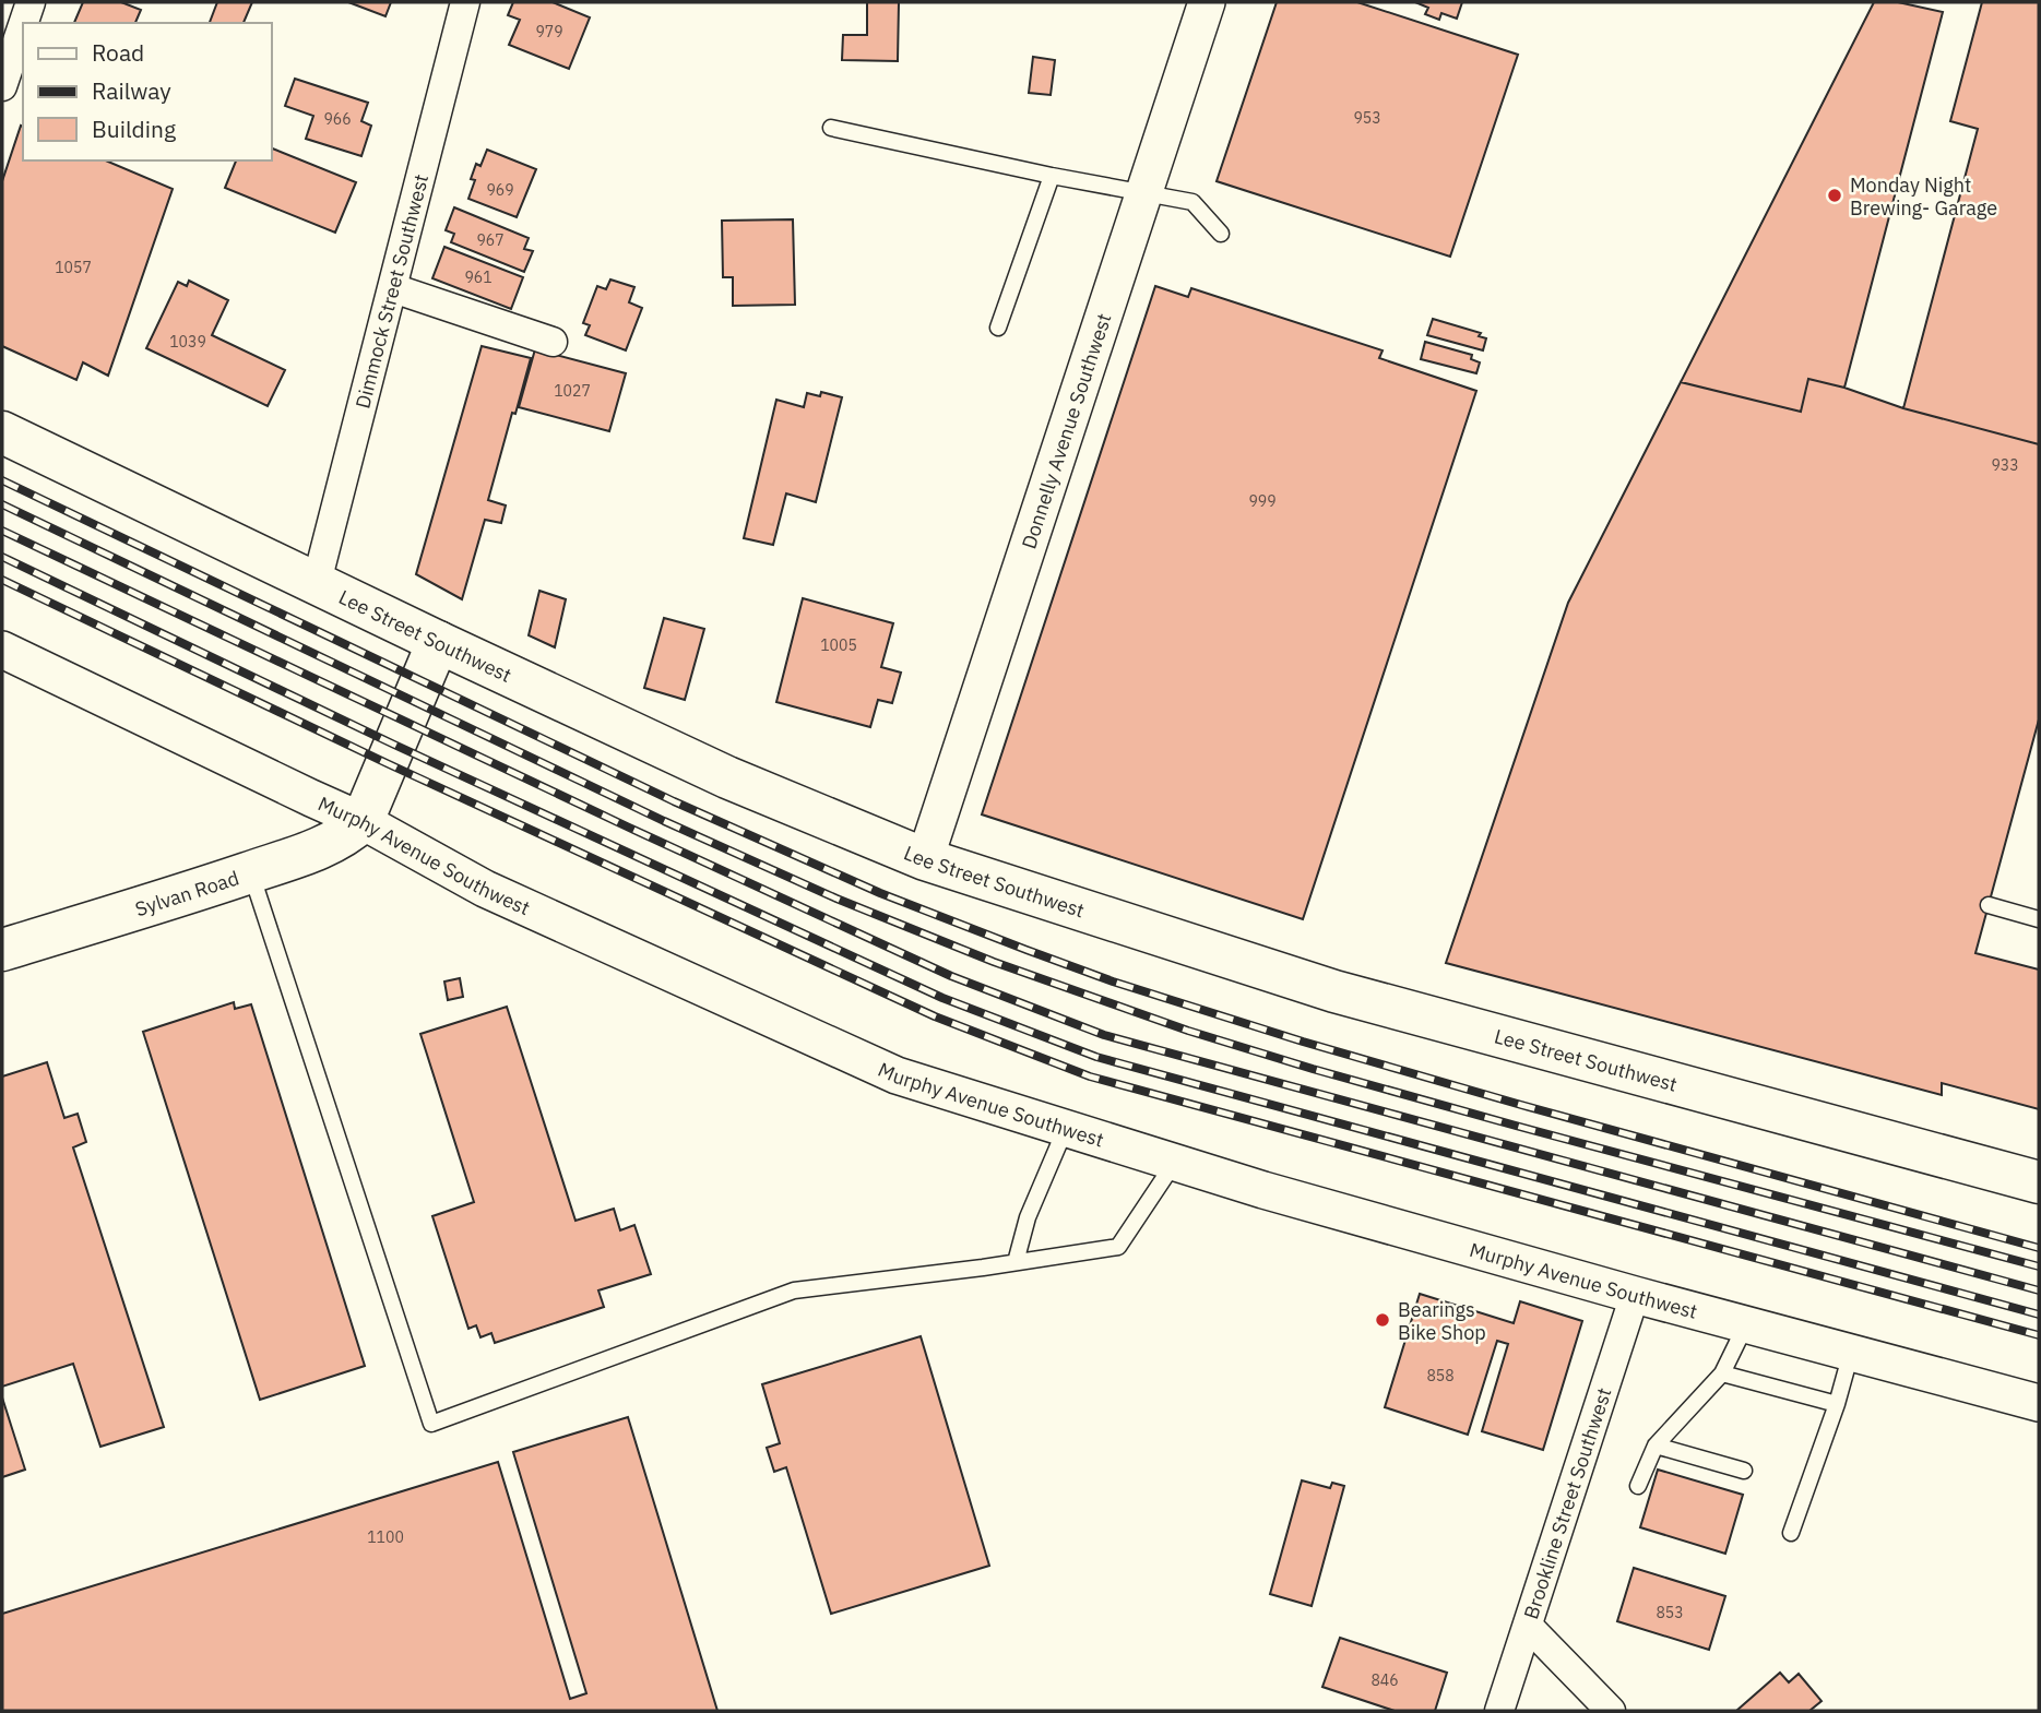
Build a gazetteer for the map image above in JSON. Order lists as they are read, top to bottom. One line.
{"streets":{"main road":["Lee Street Southwest","Sylvan Road"],"street":["Dimmock Street Southwest","Donnelly Avenue Southwest","Murphy Avenue Southwest","Brookline Street Southwest"]},"crossings":[["Dimmock Street Southwest","Lee Street Southwest"],["Donnelly Avenue Southwest","Lee Street Southwest"],["Murphy Avenue Southwest","Sylvan Road"],["Murphy Avenue Southwest","Brookline Street Southwest"]],"places":["Monday Night Brewing- Garage","Bearings Bike Shop"],"house_numbers":["979","953","966","969","967","1057","961","1039","1027","933","999","1005","858","1100","853","846"],"legend":["Road","Railway","Building"]}
